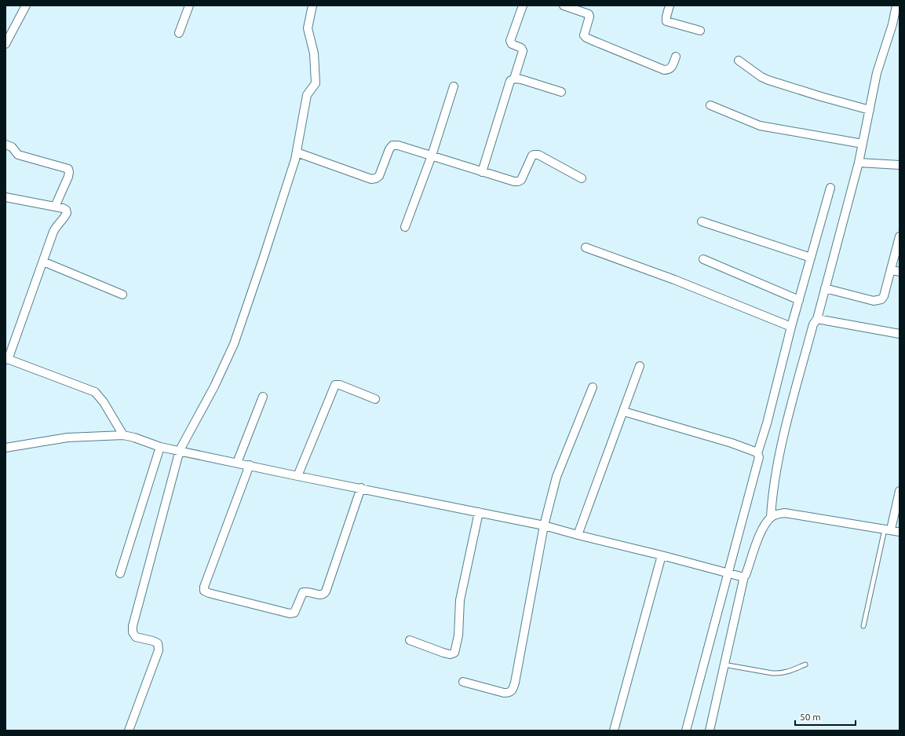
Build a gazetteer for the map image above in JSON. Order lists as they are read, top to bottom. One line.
{"scale_bar":"50 m"}
